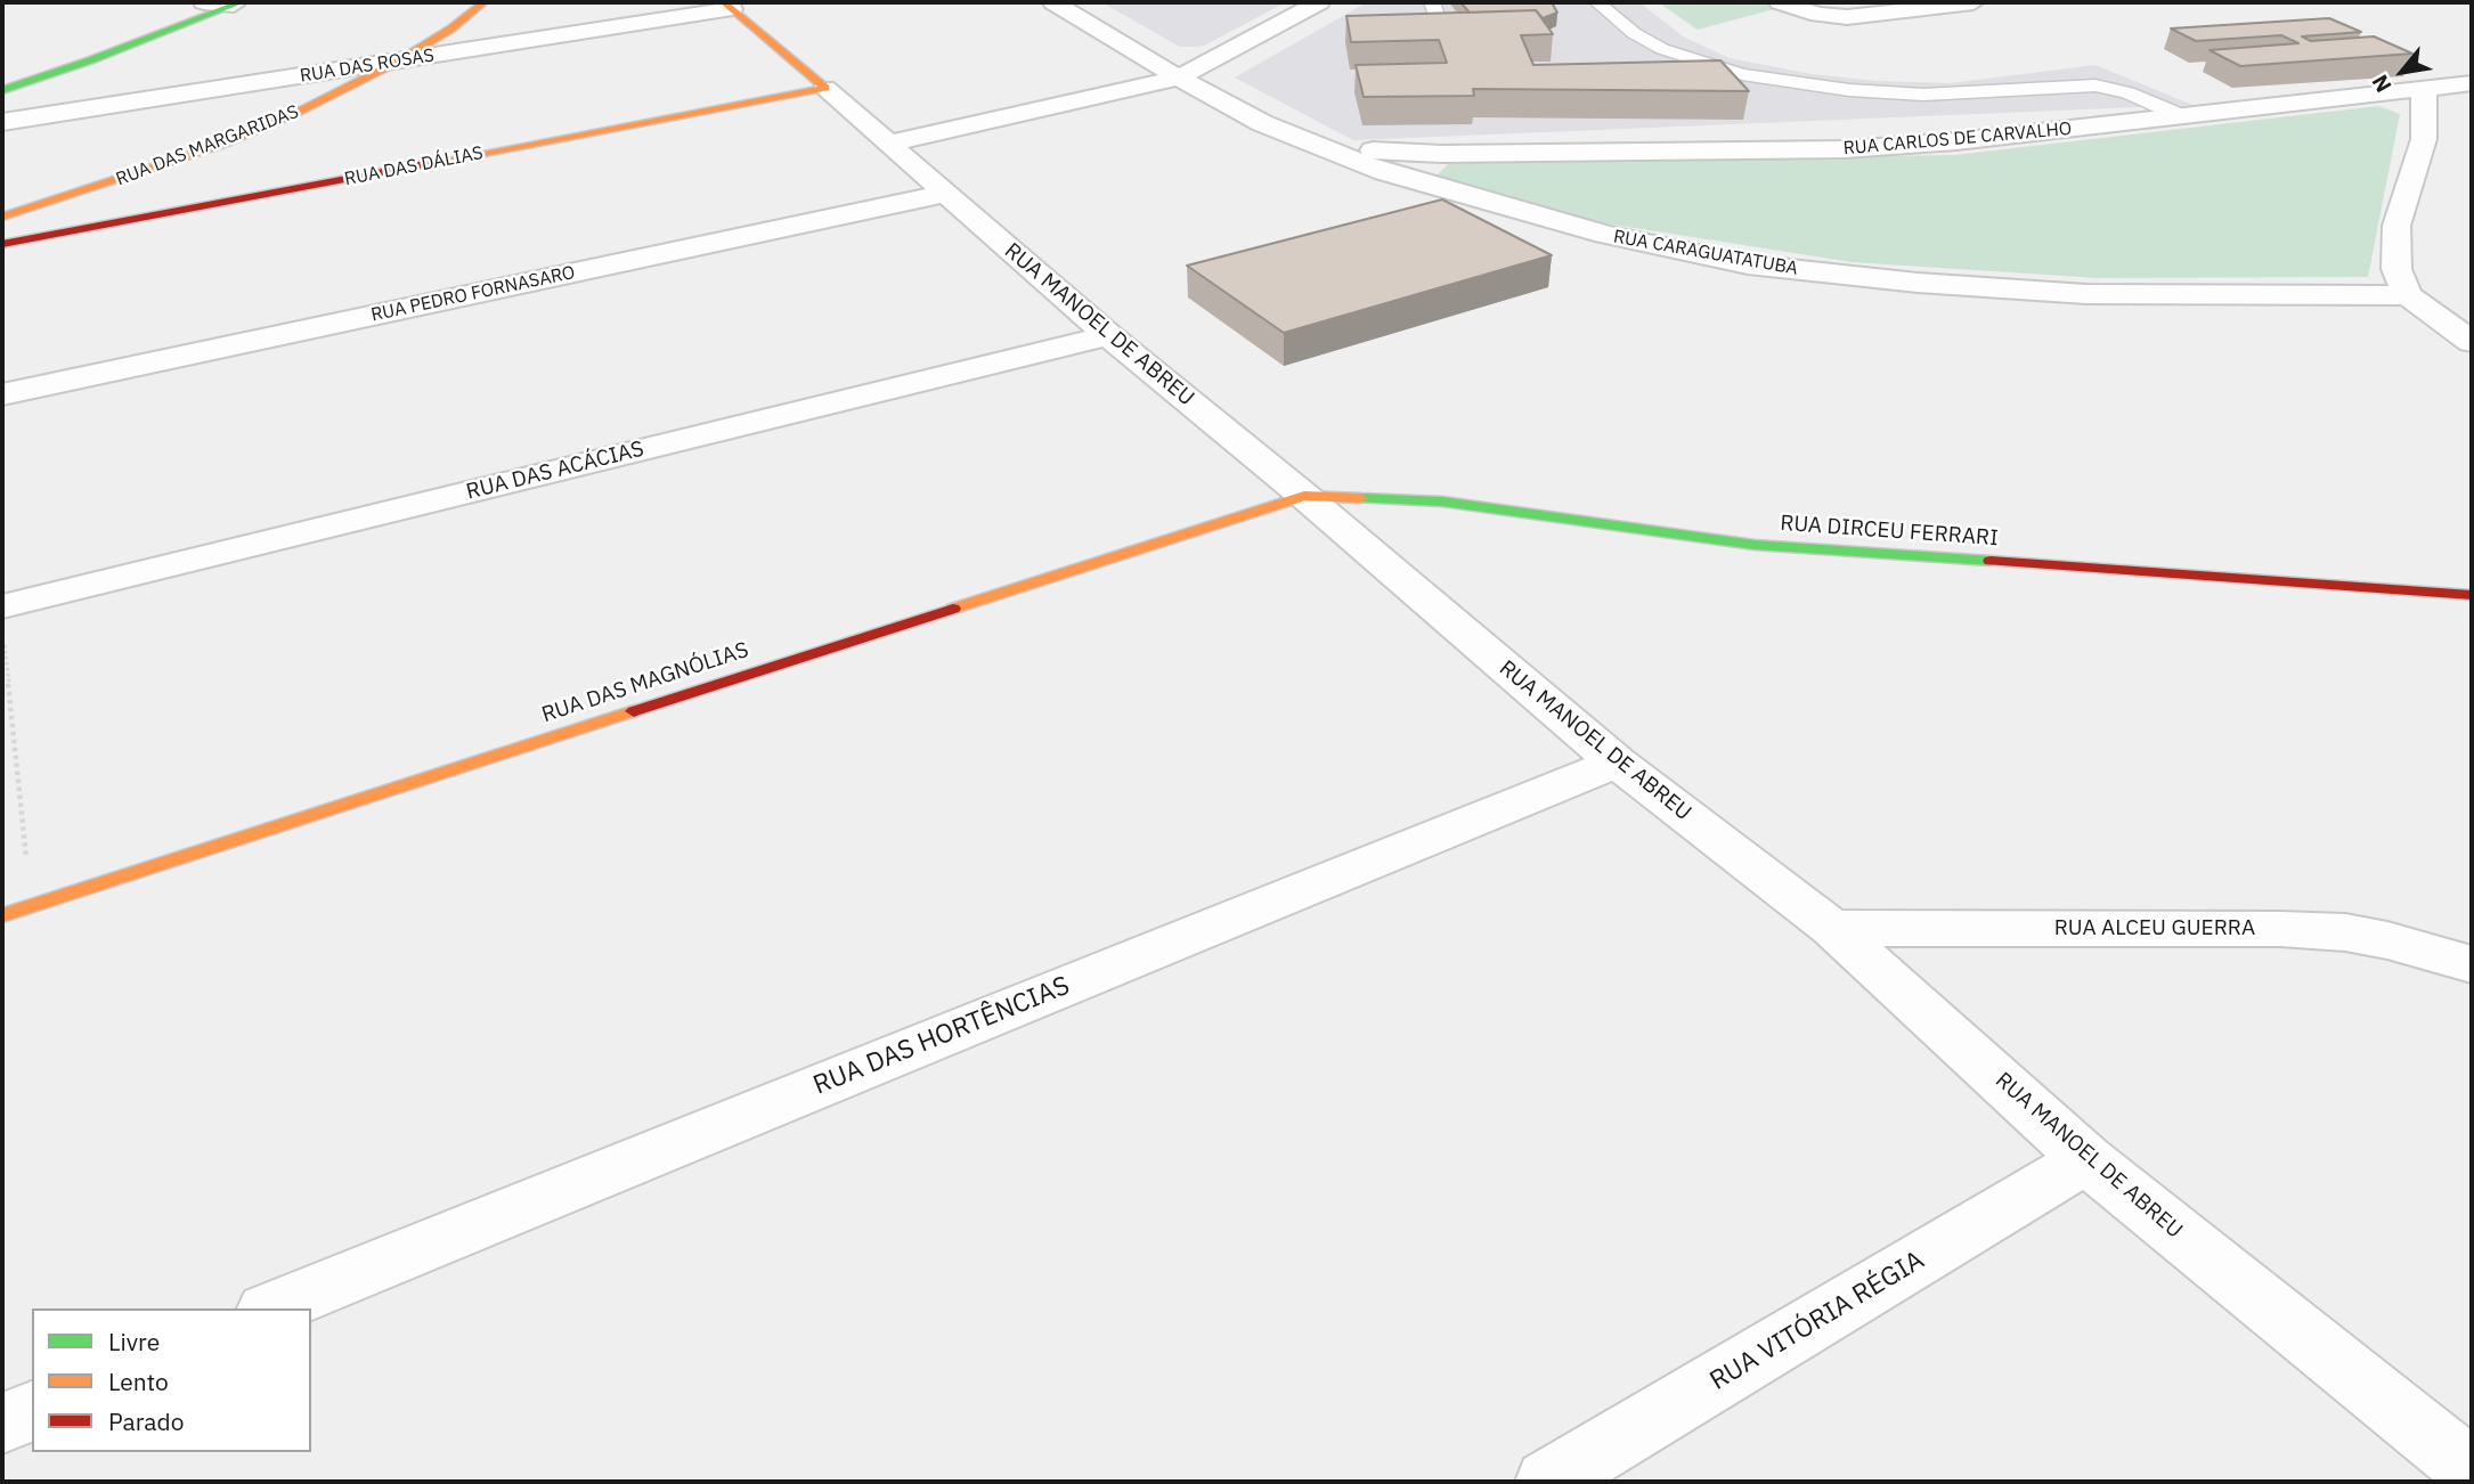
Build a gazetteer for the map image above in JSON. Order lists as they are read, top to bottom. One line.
{"streets":{"street":["RUA DAS ROSAS","RUA CARLOS DE CARVALHO","RUA DAS MARGARIDAS","RUA DAS DÁLIAS","RUA CARAGUATATUBA","RUA PEDRO FORNASARO","RUA MANOEL DE ABREU","RUA DAS ACÁCIAS","RUA DIRCEU FERRARI","RUA DAS MAGNÓLIAS","RUA ALCEU GUERRA","RUA DAS HORTÊNCIAS","RUA VITÓRIA RÉGIA"]},"crossings":[["RUA DAS ROSAS","RUA DAS MARGARIDAS"],["RUA DAS ROSAS","RUA MANOEL DE ABREU"],["RUA CARLOS DE CARVALHO","RUA CARAGUATATUBA"],["RUA DAS DÁLIAS","RUA MANOEL DE ABREU"],["RUA PEDRO FORNASARO","RUA MANOEL DE ABREU"],["RUA MANOEL DE ABREU","RUA DAS ACÁCIAS"],["RUA MANOEL DE ABREU","RUA DIRCEU FERRARI"],["RUA MANOEL DE ABREU","RUA DAS MAGNÓLIAS"],["RUA MANOEL DE ABREU","RUA ALCEU GUERRA"],["RUA MANOEL DE ABREU","RUA DAS HORTÊNCIAS"],["RUA MANOEL DE ABREU","RUA VITÓRIA RÉGIA"],["RUA DIRCEU FERRARI","RUA DAS MAGNÓLIAS"]],"legend":["Livre","Lento","Parado"],"north":"bottom left"}
